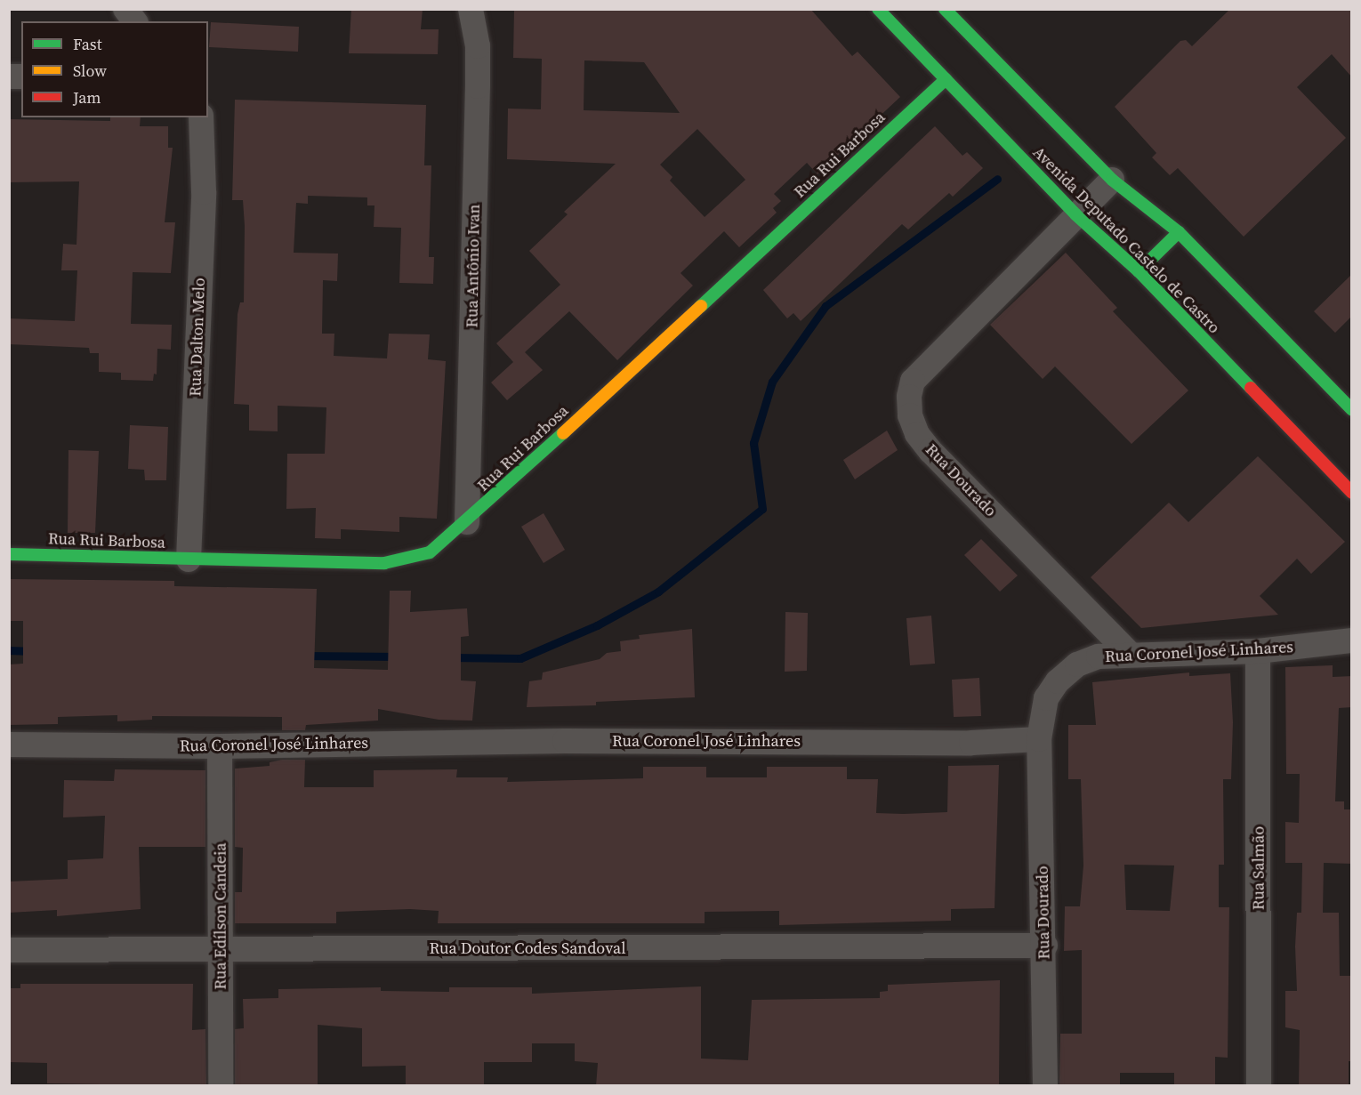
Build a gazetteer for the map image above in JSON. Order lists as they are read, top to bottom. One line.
{"streets":{"main road":["Rua Rui Barbosa","Avenida Deputado Castelo de Castro"],"street":["Rua Antônio Ivan","Rua Dalton Melo","Rua Dourado","Rua Coronel José Linhares","Rua Salmão","Rua Edílson Candeia","Rua Doutor Codes Sandoval"]},"crossings":[["Rua Rui Barbosa","Avenida Deputado Castelo de Castro"],["Rua Rui Barbosa","Rua Antônio Ivan"],["Rua Rui Barbosa","Rua Dalton Melo"],["Avenida Deputado Castelo de Castro","Rua Dourado"],["Rua Dourado","Rua Coronel José Linhares"],["Rua Dourado","Rua Doutor Codes Sandoval"],["Rua Coronel José Linhares","Rua Salmão"],["Rua Coronel José Linhares","Rua Edílson Candeia"],["Rua Edílson Candeia","Rua Doutor Codes Sandoval"]],"legend":["Fast","Slow","Jam"]}
